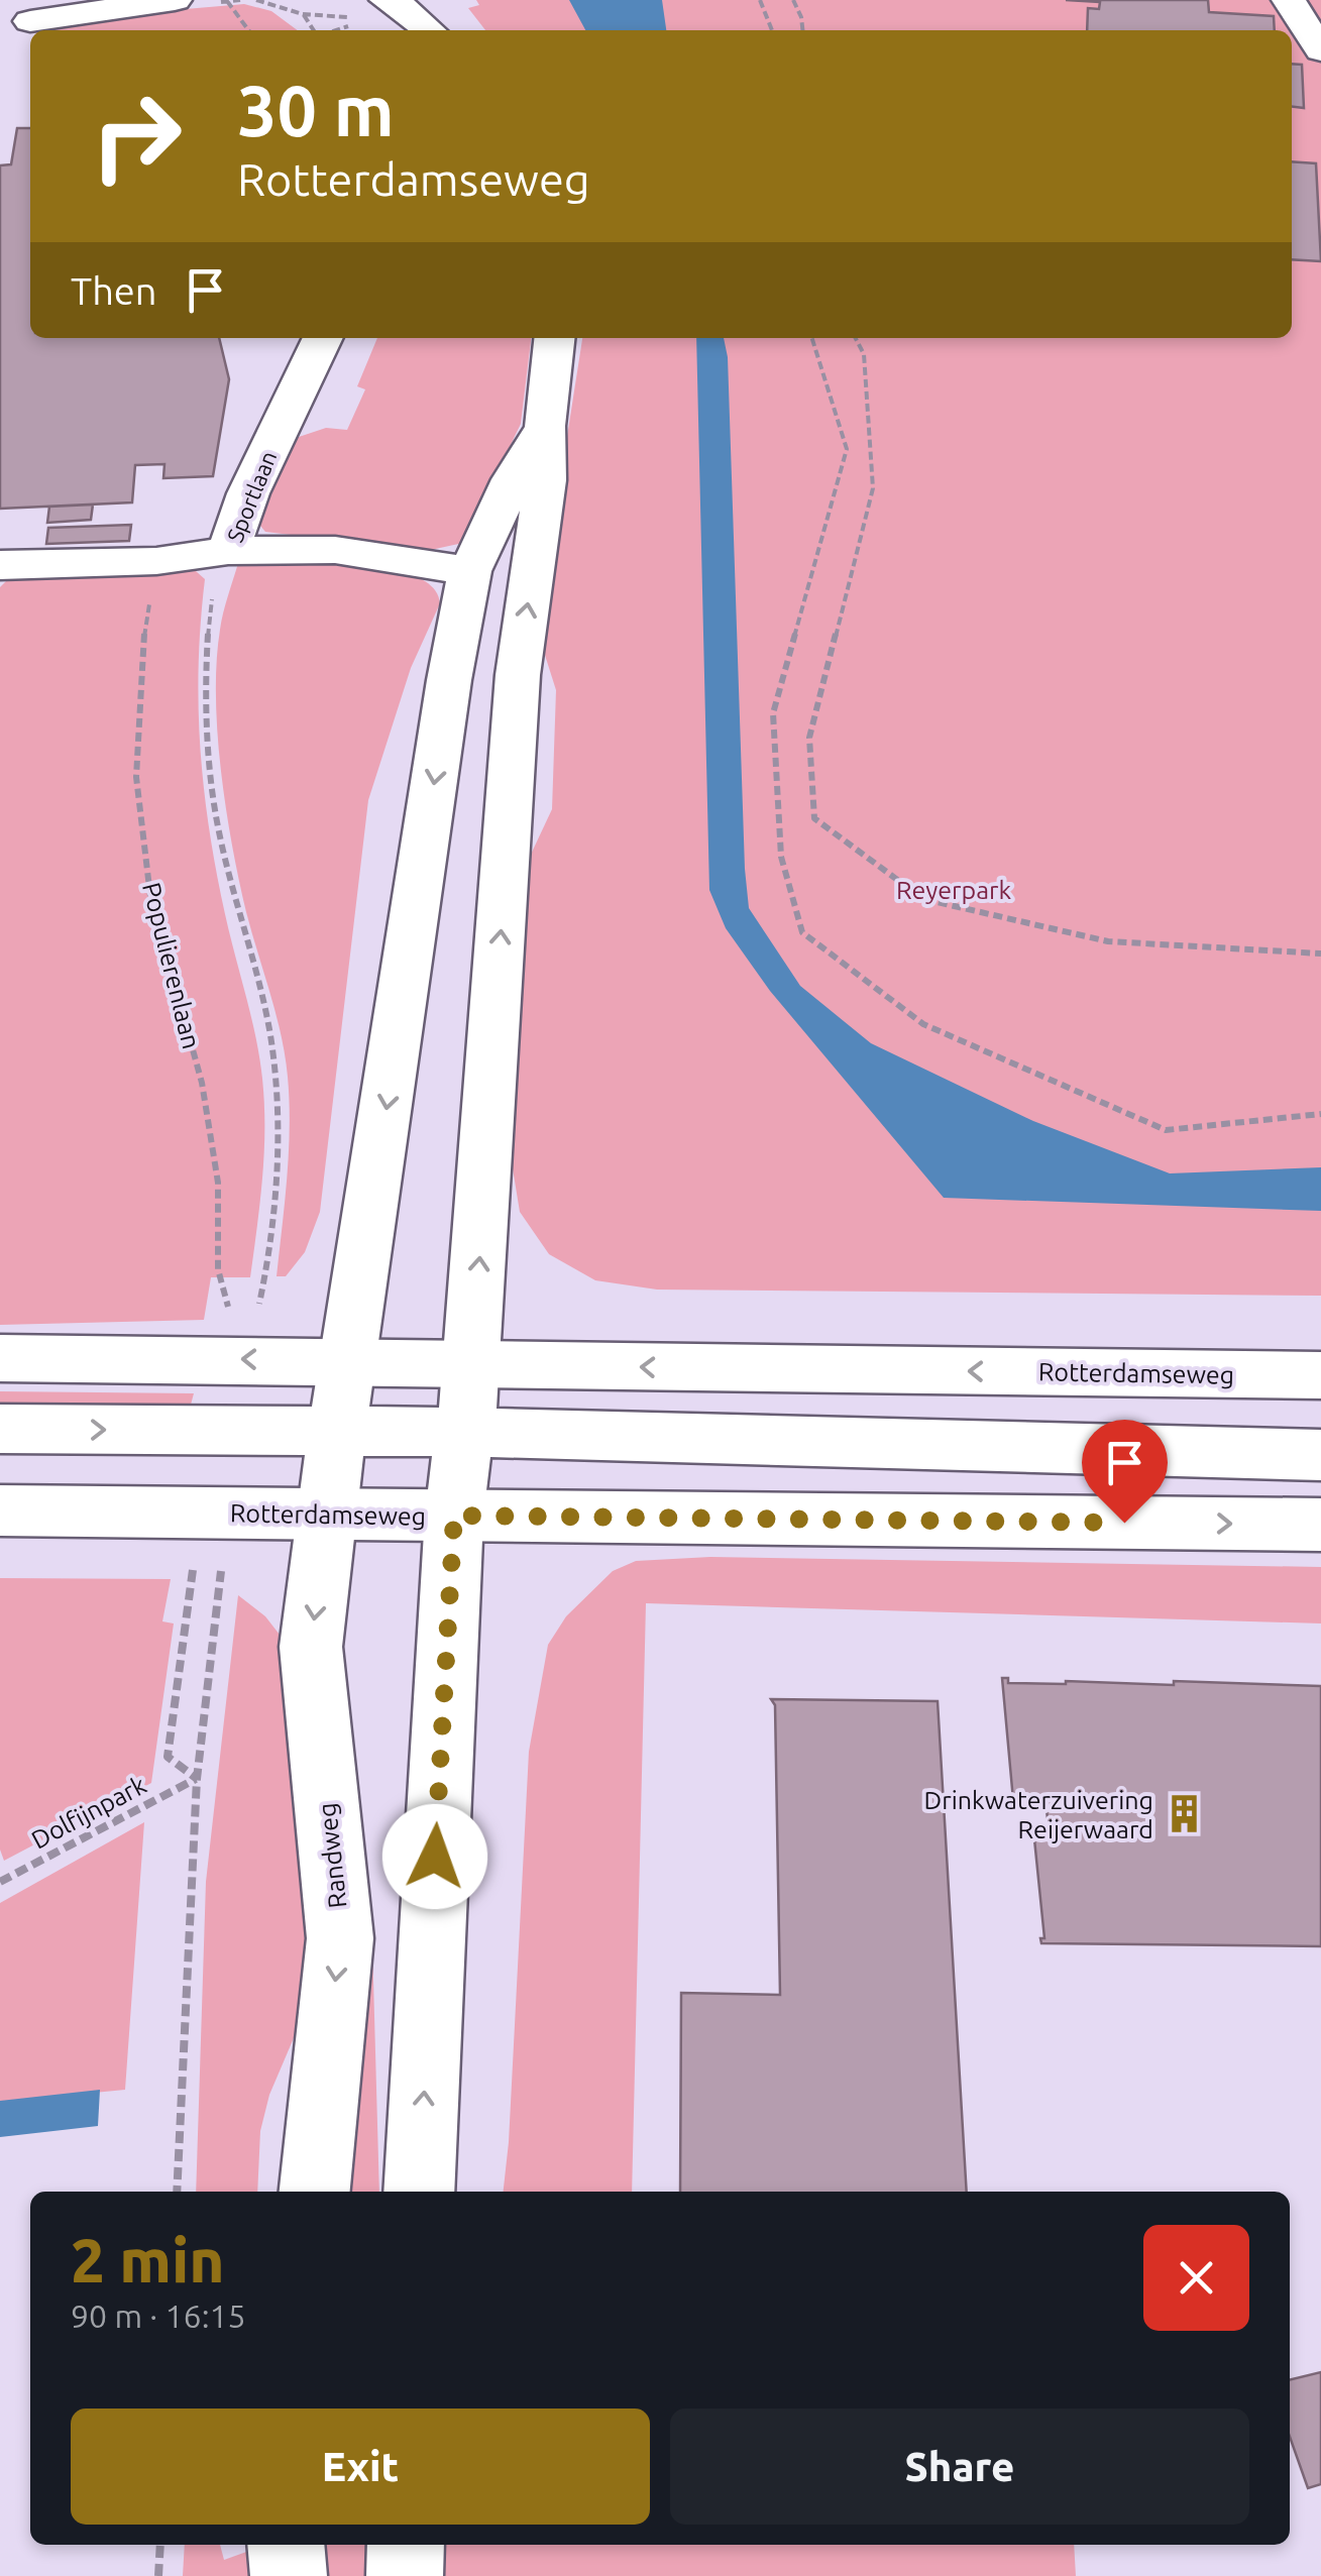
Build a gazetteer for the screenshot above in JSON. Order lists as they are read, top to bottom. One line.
{"streets":{"street":["Sportlaan","Rotterdamseweg","Randweg"],"path":["Populierenlaan","Dolfijnpark"]},"crossings":[["Populierenlaan","Rotterdamseweg"],["Rotterdamseweg","Randweg"]],"parks":["Reyerpark"],"places":{"building":["Drinkwaterzuivering Reijerwaard"]},"page":{"turn":["30 m","Rotterdamseweg"],"then":"Then","heading":["2 min","90 m · 16:15"],"buttons":["Exit","Share"]}}
